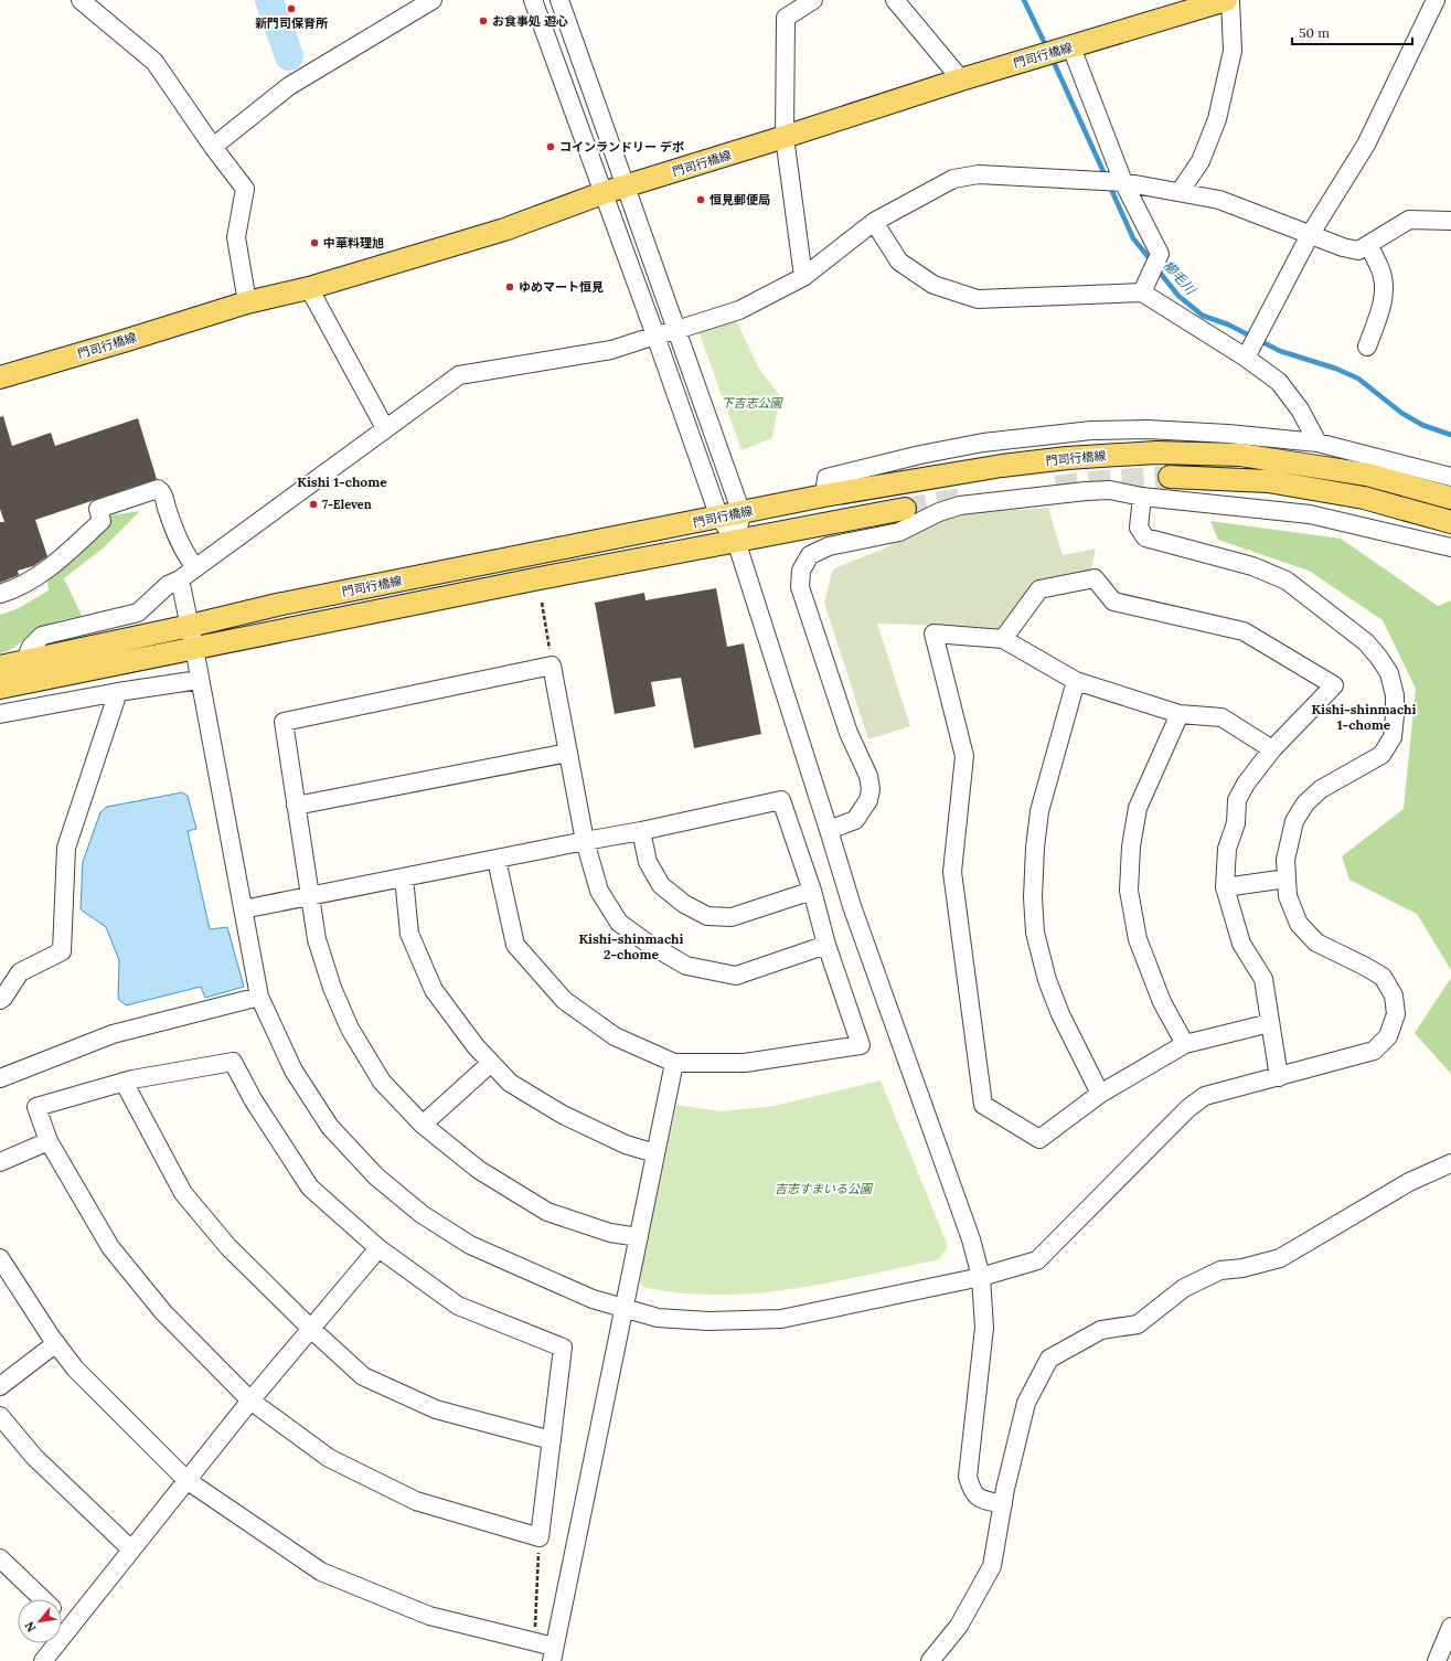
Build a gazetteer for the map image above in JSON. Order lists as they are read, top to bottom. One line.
{"streets":{"main road":["門司行橋線"]},"districts":["Kishi 1-chome","Kishi-shinmachi 1-chome","Kishi-shinmachi 2-chome"],"water":["櫛毛川"],"parks":["下吉志公園","吉志すまいる公園"],"places":["新門司保育所","お食事処 遊心","コインランドリー デポ","恒見郵便局","中華料理旭","ゆめマート恒見","7-Eleven"],"scale_bar":"50 m","north":"bottom left"}
